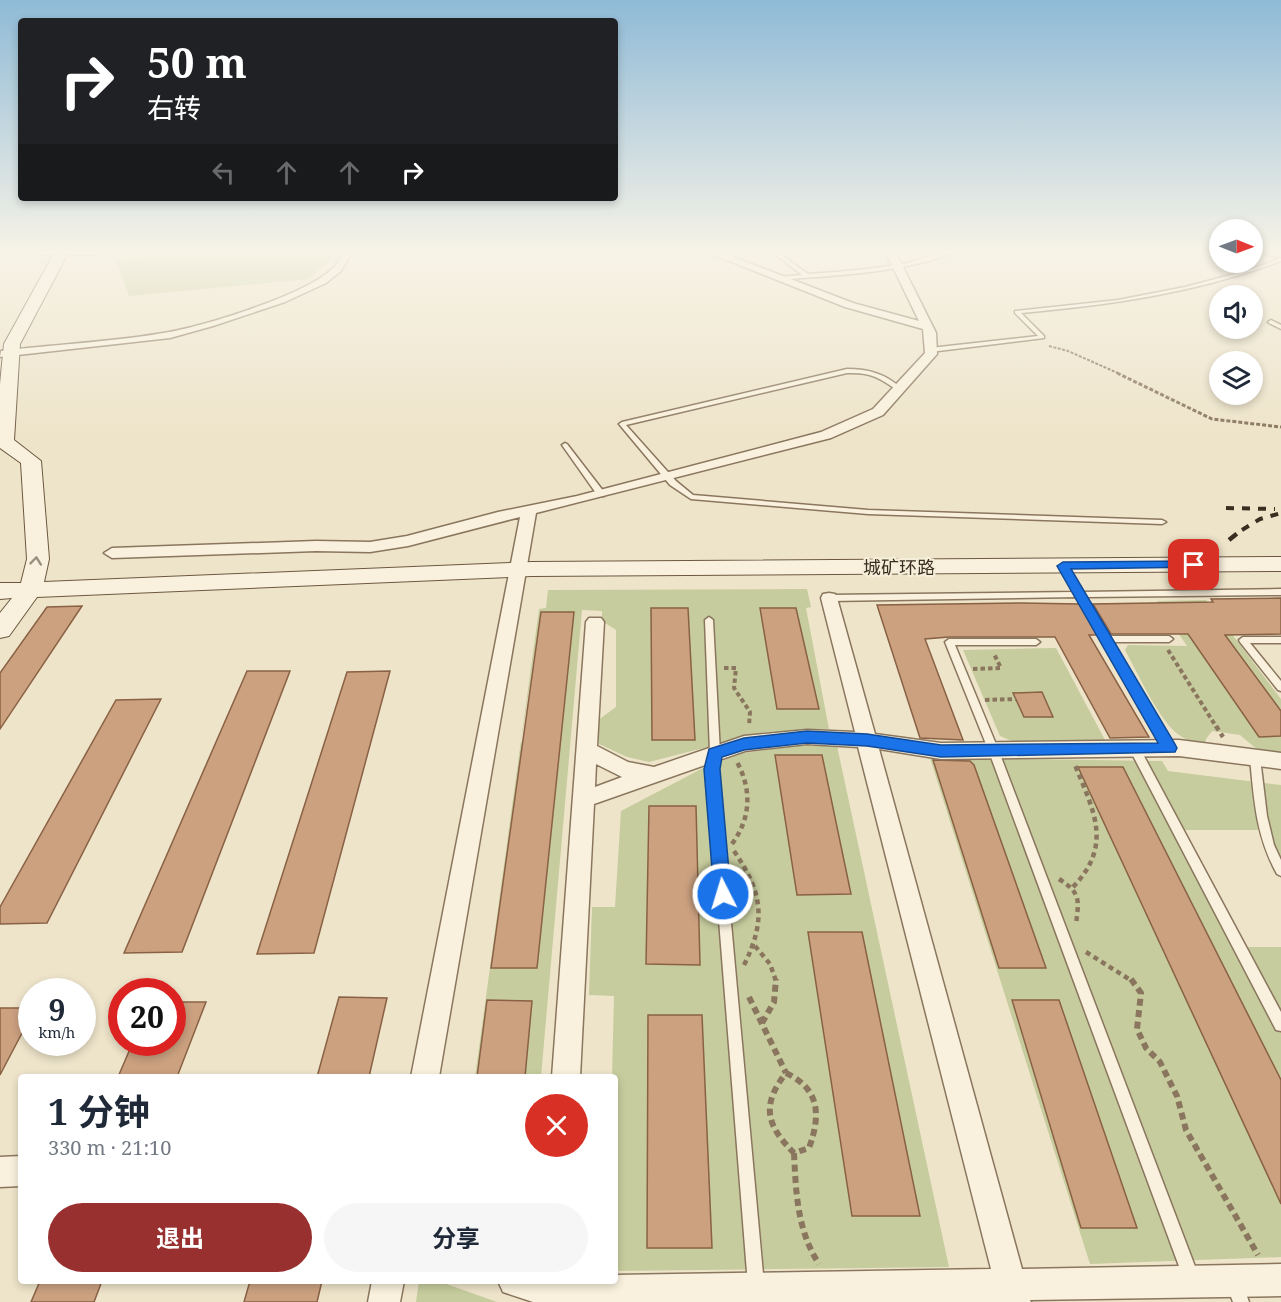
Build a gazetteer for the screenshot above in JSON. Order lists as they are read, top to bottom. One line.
{"streets":{"street":["城矿环路"]},"north":"right","page":{"turn":["50 m","右转"],"speed":"9 km/h","limit":"20","heading":["1 分钟","330 m · 21:10"],"buttons":["退出","分享"]}}
